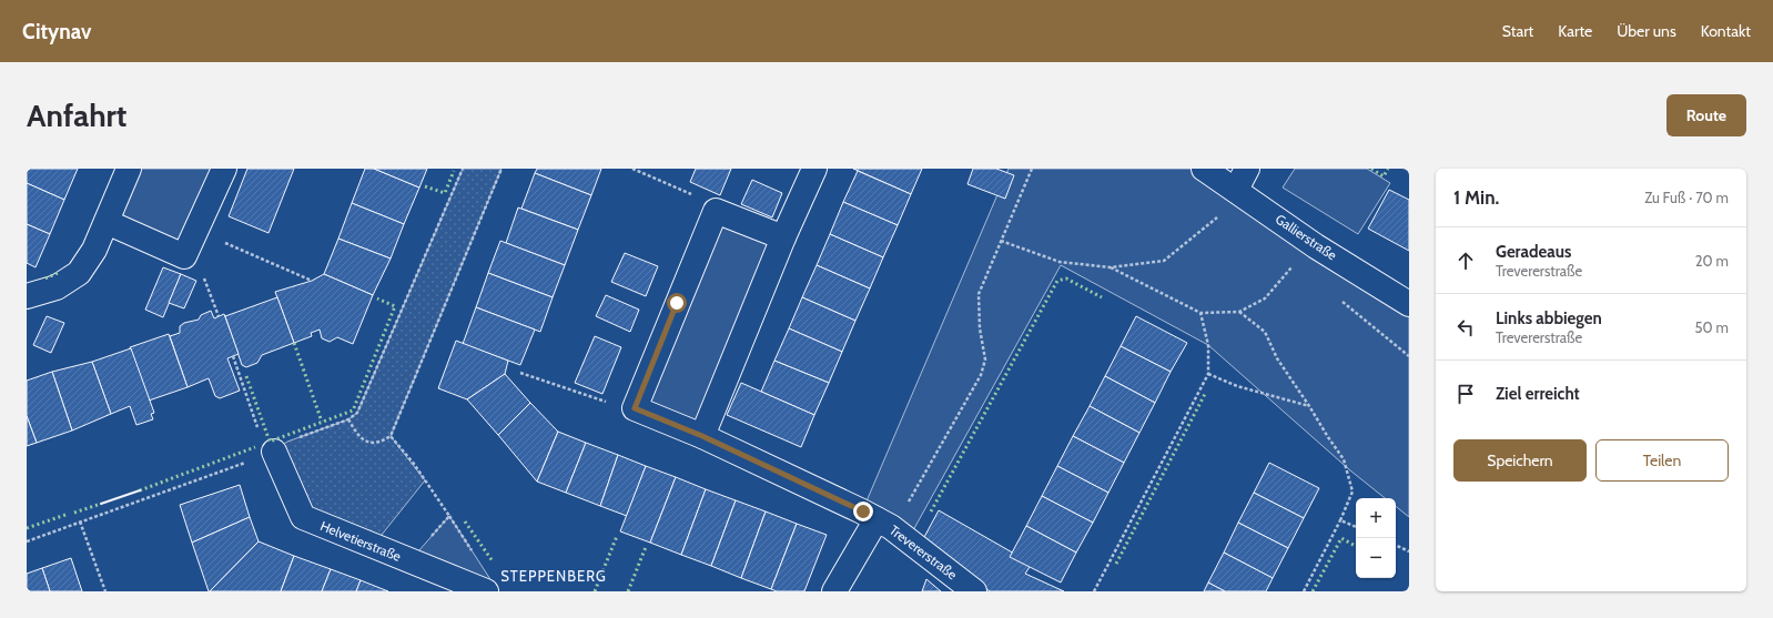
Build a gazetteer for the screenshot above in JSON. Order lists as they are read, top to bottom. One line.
{"streets":{"street":["Gallierstraße","Helvetierstraße","Trevererstraße"]},"districts":["STEPPENBERG"],"page":{"header":"Citynav","nav":["Start","Karte","Über uns","Kontakt"],"buttons":["Route",["Speichern","Teilen"]],"title":"Anfahrt","heading":["1 Min.","Zu Fuß · 70 m"],"list":[["Geradeaus","Trevererstraße","20 m"],["Links abbiegen","Trevererstraße","50 m"],"Ziel erreicht"],"map_buttons":["+","−"]}}
